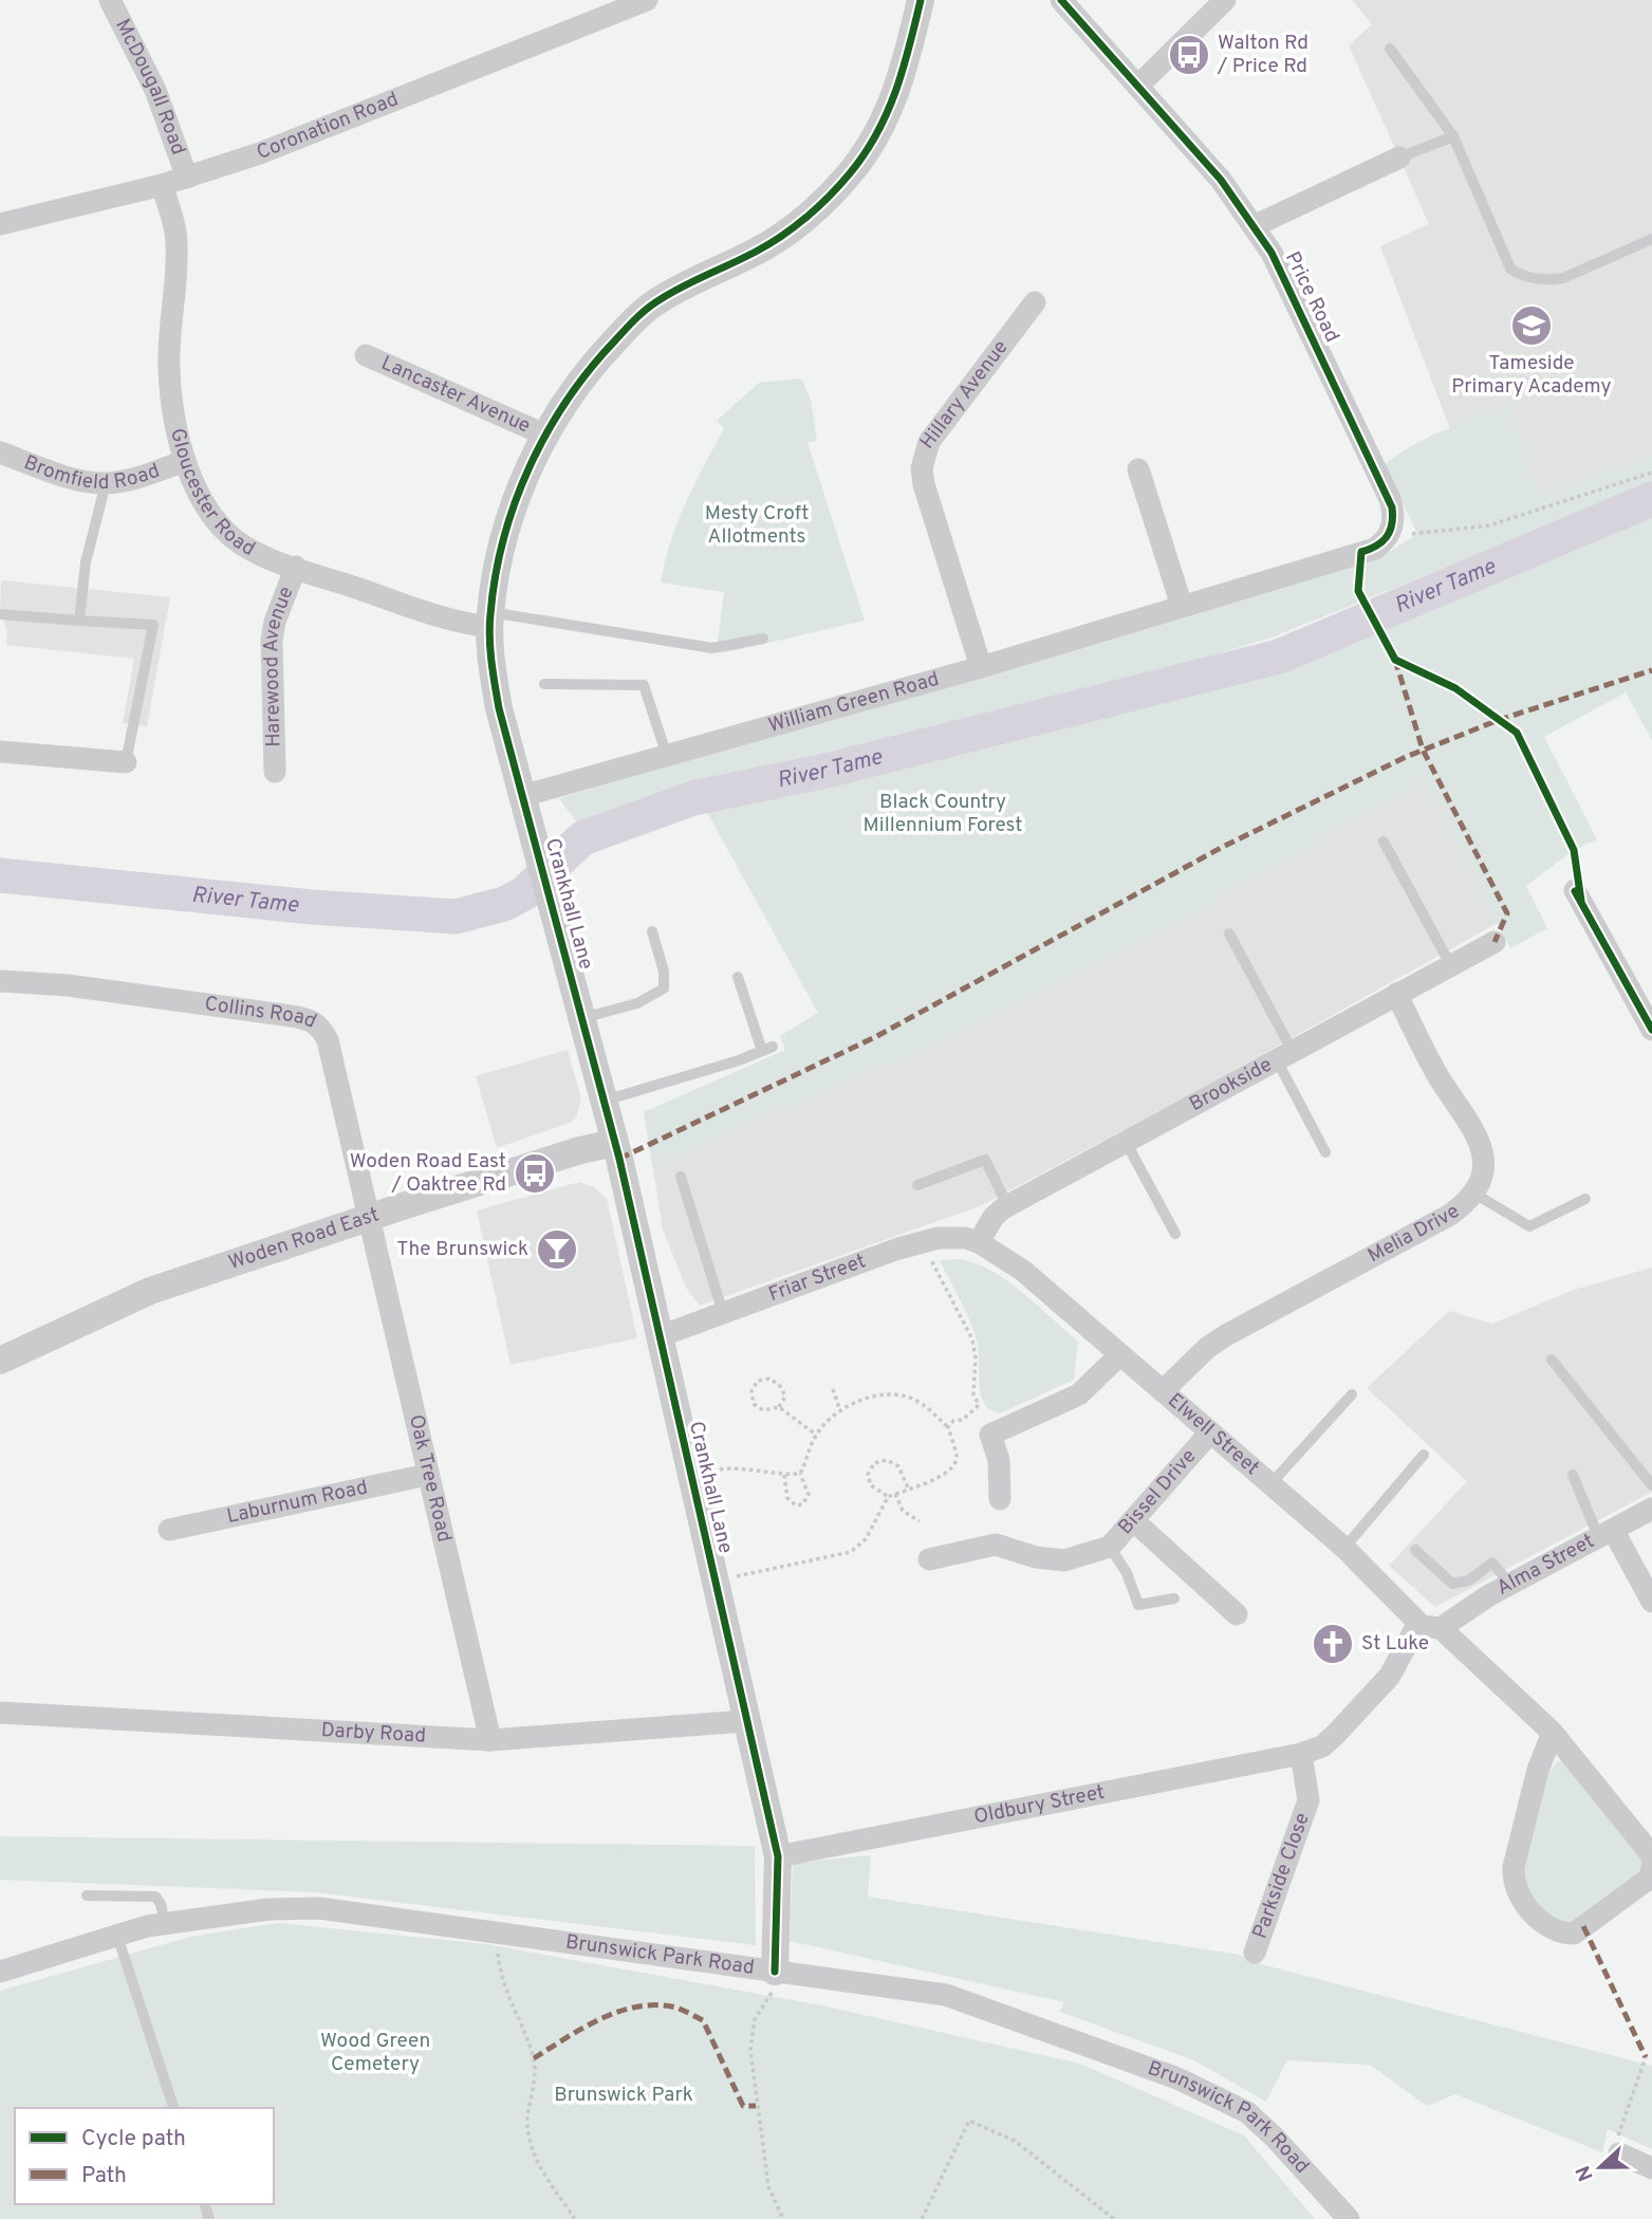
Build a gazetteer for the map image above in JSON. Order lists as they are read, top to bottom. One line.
{"streets":{"street":["McDougall Road","Coronation Road","Price Road","Lancaster Avenue","Hillary Avenue","Bromfield Road","Gloucester Road","Harewood Avenue","William Green Road","Crankhall Lane","Collins Road","Brookside","Melia Drive","Woden Road East","Friar Street","Elwell Street","Oak Tree Road","Bissel Drive","Laburnum Road","Alma Street","Darby Road","Oldbury Street","Parkside Close","Brunswick Park Road"]},"crossings":[["McDougall Road","Coronation Road"],["Coronation Road","Gloucester Road"],["Price Road","William Green Road"],["Lancaster Avenue","Crankhall Lane"],["Hillary Avenue","William Green Road"],["Bromfield Road","Gloucester Road"],["Gloucester Road","Harewood Avenue"],["Gloucester Road","Crankhall Lane"],["William Green Road","Crankhall Lane"],["Crankhall Lane","Woden Road East"],["Crankhall Lane","Friar Street"],["Crankhall Lane","Darby Road"],["Crankhall Lane","Oldbury Street"],["Crankhall Lane","Brunswick Park Road"],["Collins Road","Woden Road East"],["Collins Road","Oak Tree Road"],["Brookside","Melia Drive"],["Brookside","Friar Street"],["Brookside","Elwell Street"],["Melia Drive","Elwell Street"],["Woden Road East","Oak Tree Road"],["Friar Street","Elwell Street"],["Elwell Street","Bissel Drive"],["Elwell Street","Alma Street"],["Oak Tree Road","Laburnum Road"],["Oak Tree Road","Darby Road"],["Alma Street","Oldbury Street"],["Alma Street","Parkside Close"],["Oldbury Street","Parkside Close"]],"water":["River Tame"],"parks":["Mesty Croft Allotments","Black Country Millennium Forest","Wood Green Cemetery","Brunswick Park"],"places":{"bus stop":["Walton Rd / Price Rd","Woden Road East / Oaktree Rd"],"school or university":["Tameside Primary Academy"],"bar":["The Brunswick"],"church":["St Luke"]},"legend":["Cycle path","Path"],"north":"left"}
